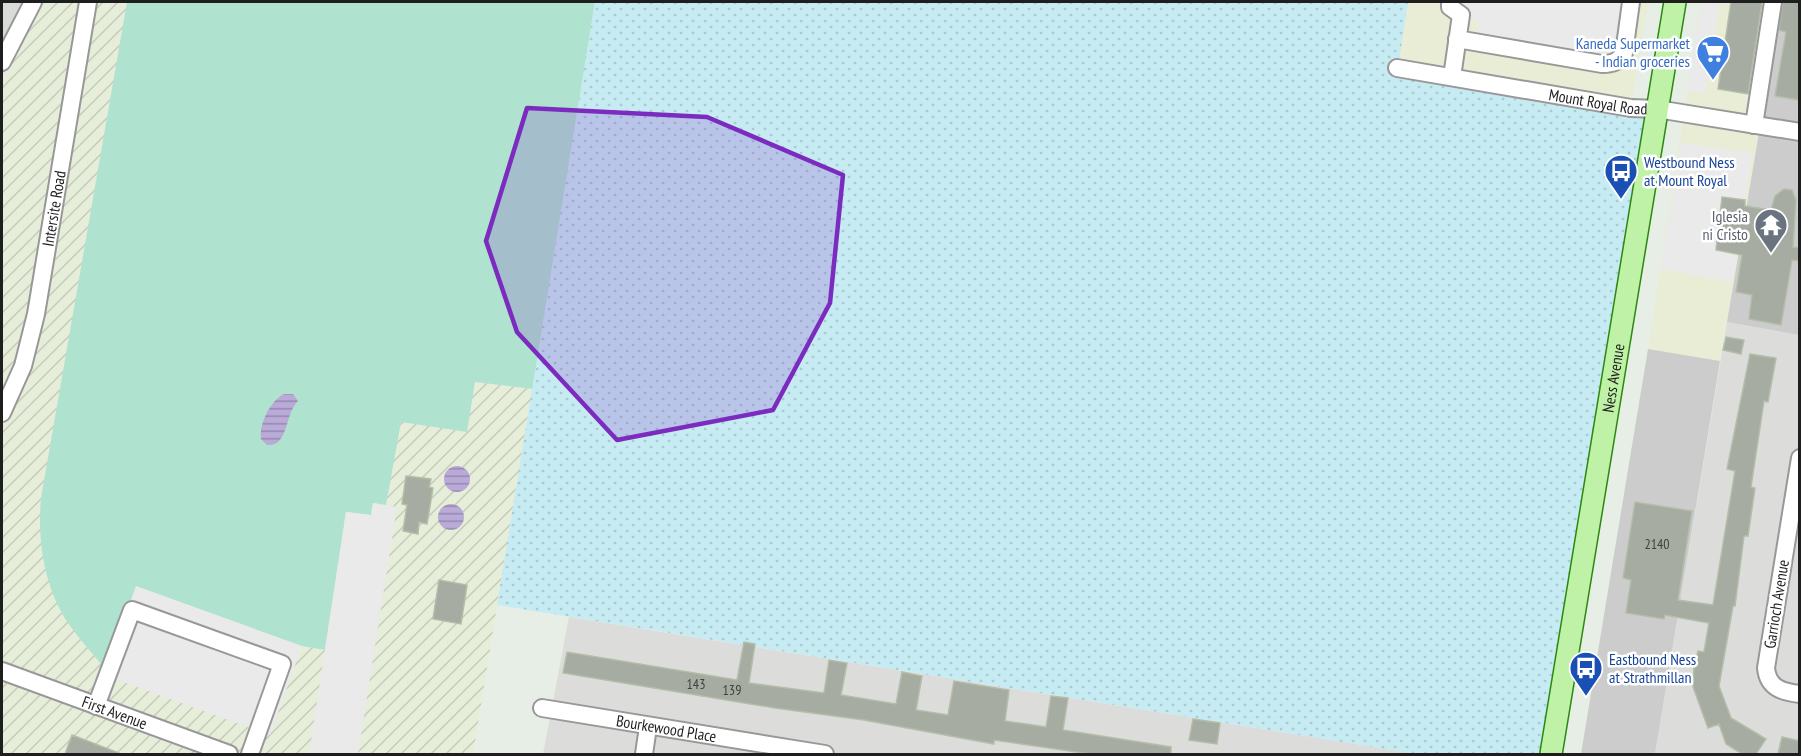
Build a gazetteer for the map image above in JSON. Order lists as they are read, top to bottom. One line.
{"streets":{"main road":["Ness Avenue"],"street":["Mount Royal Road","Intersite Road","Garrioch Avenue","First Avenue","Bourkewood Place"]},"crossings":[["Mount Royal Road","Ness Avenue"]],"places":{"supermarket":["Kaneda Supermarket - Indian groceries"],"bus stop":["Westbound Ness at Mount Royal","Eastbound Ness at Strathmillan"],"temple":["Iglesia ni Cristo"]},"house_numbers":["2140","143","139"]}
